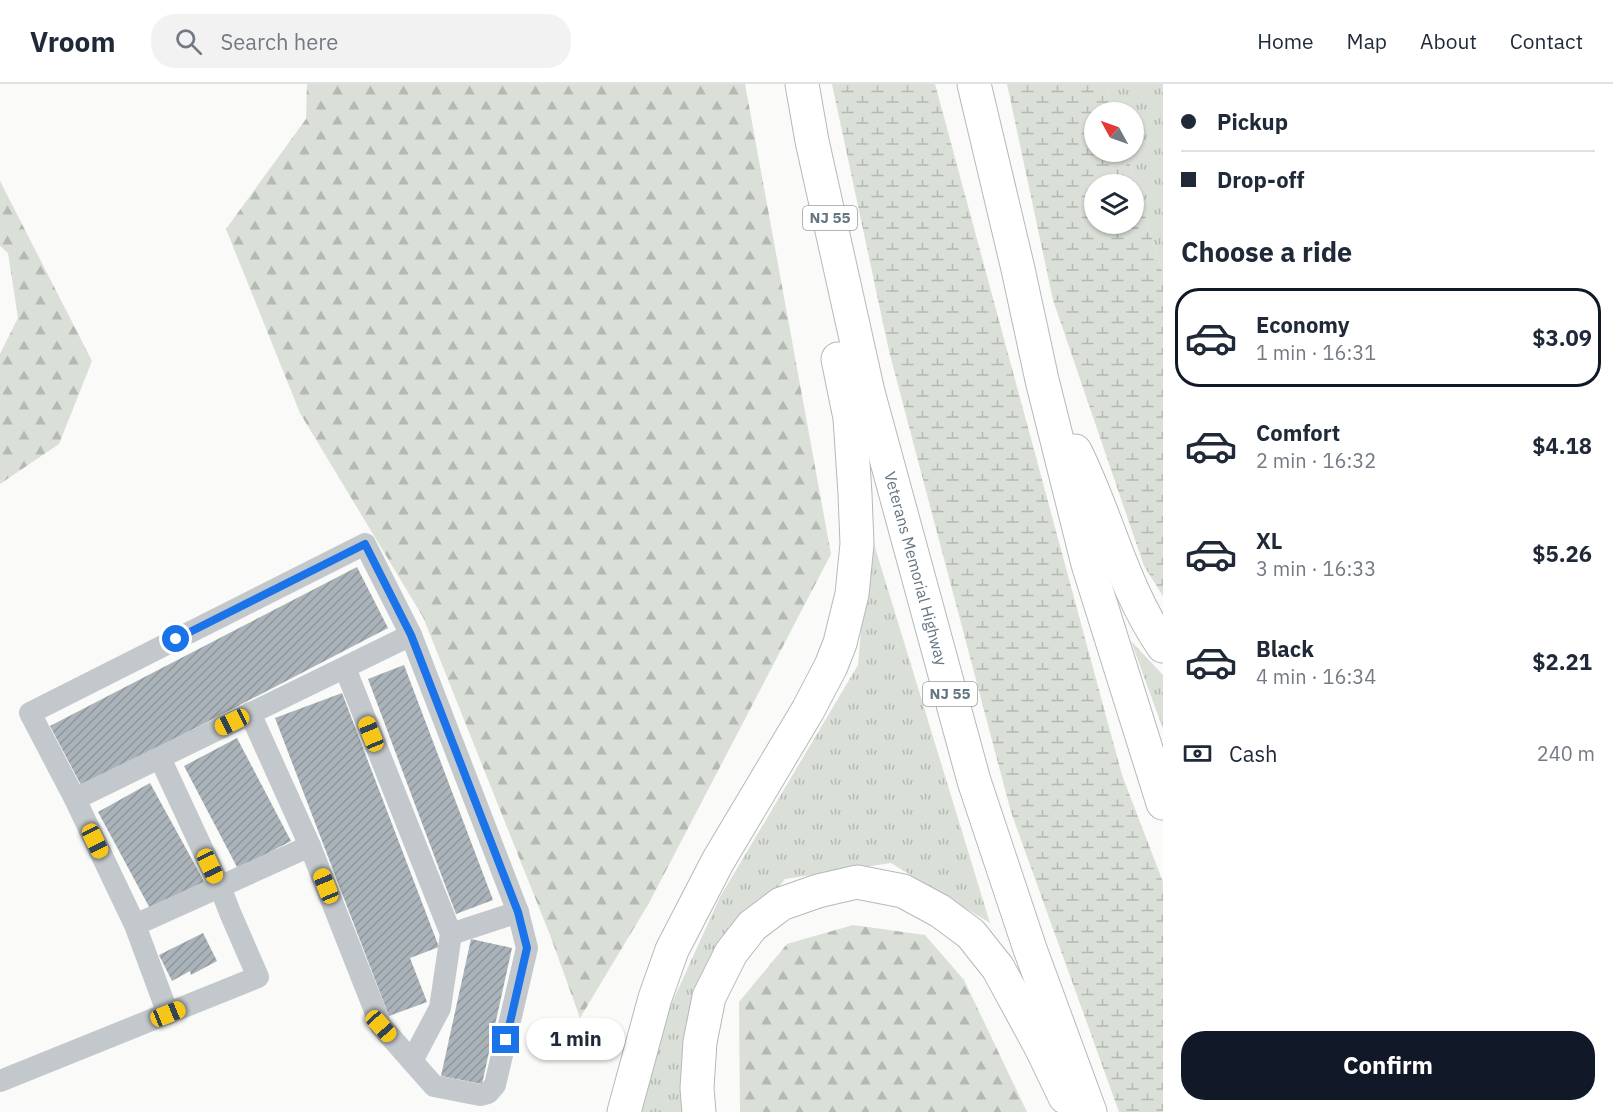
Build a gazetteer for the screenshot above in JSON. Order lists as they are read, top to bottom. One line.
{"streets":{"highway":["NJ 55","Veterans Memorial Highway"]},"north":"top left","page":{"header":"Vroom","search":"Search here","nav":["Home","Map","About","Contact"],"banner":["Pickup","Drop-off"],"heading":"Choose a ride","list":[{"name":"Economy","note":"1 min · 16:31","value":"$3.09"},{"name":"Comfort","note":"2 min · 16:32","value":"$4.18"},{"name":"XL","note":"3 min · 16:33","value":"$5.26"},{"name":"Black","note":"4 min · 16:34","value":"$2.21"}],"pay":["Cash","240 m"],"bubble":"1 min","buttons":"Confirm"}}
